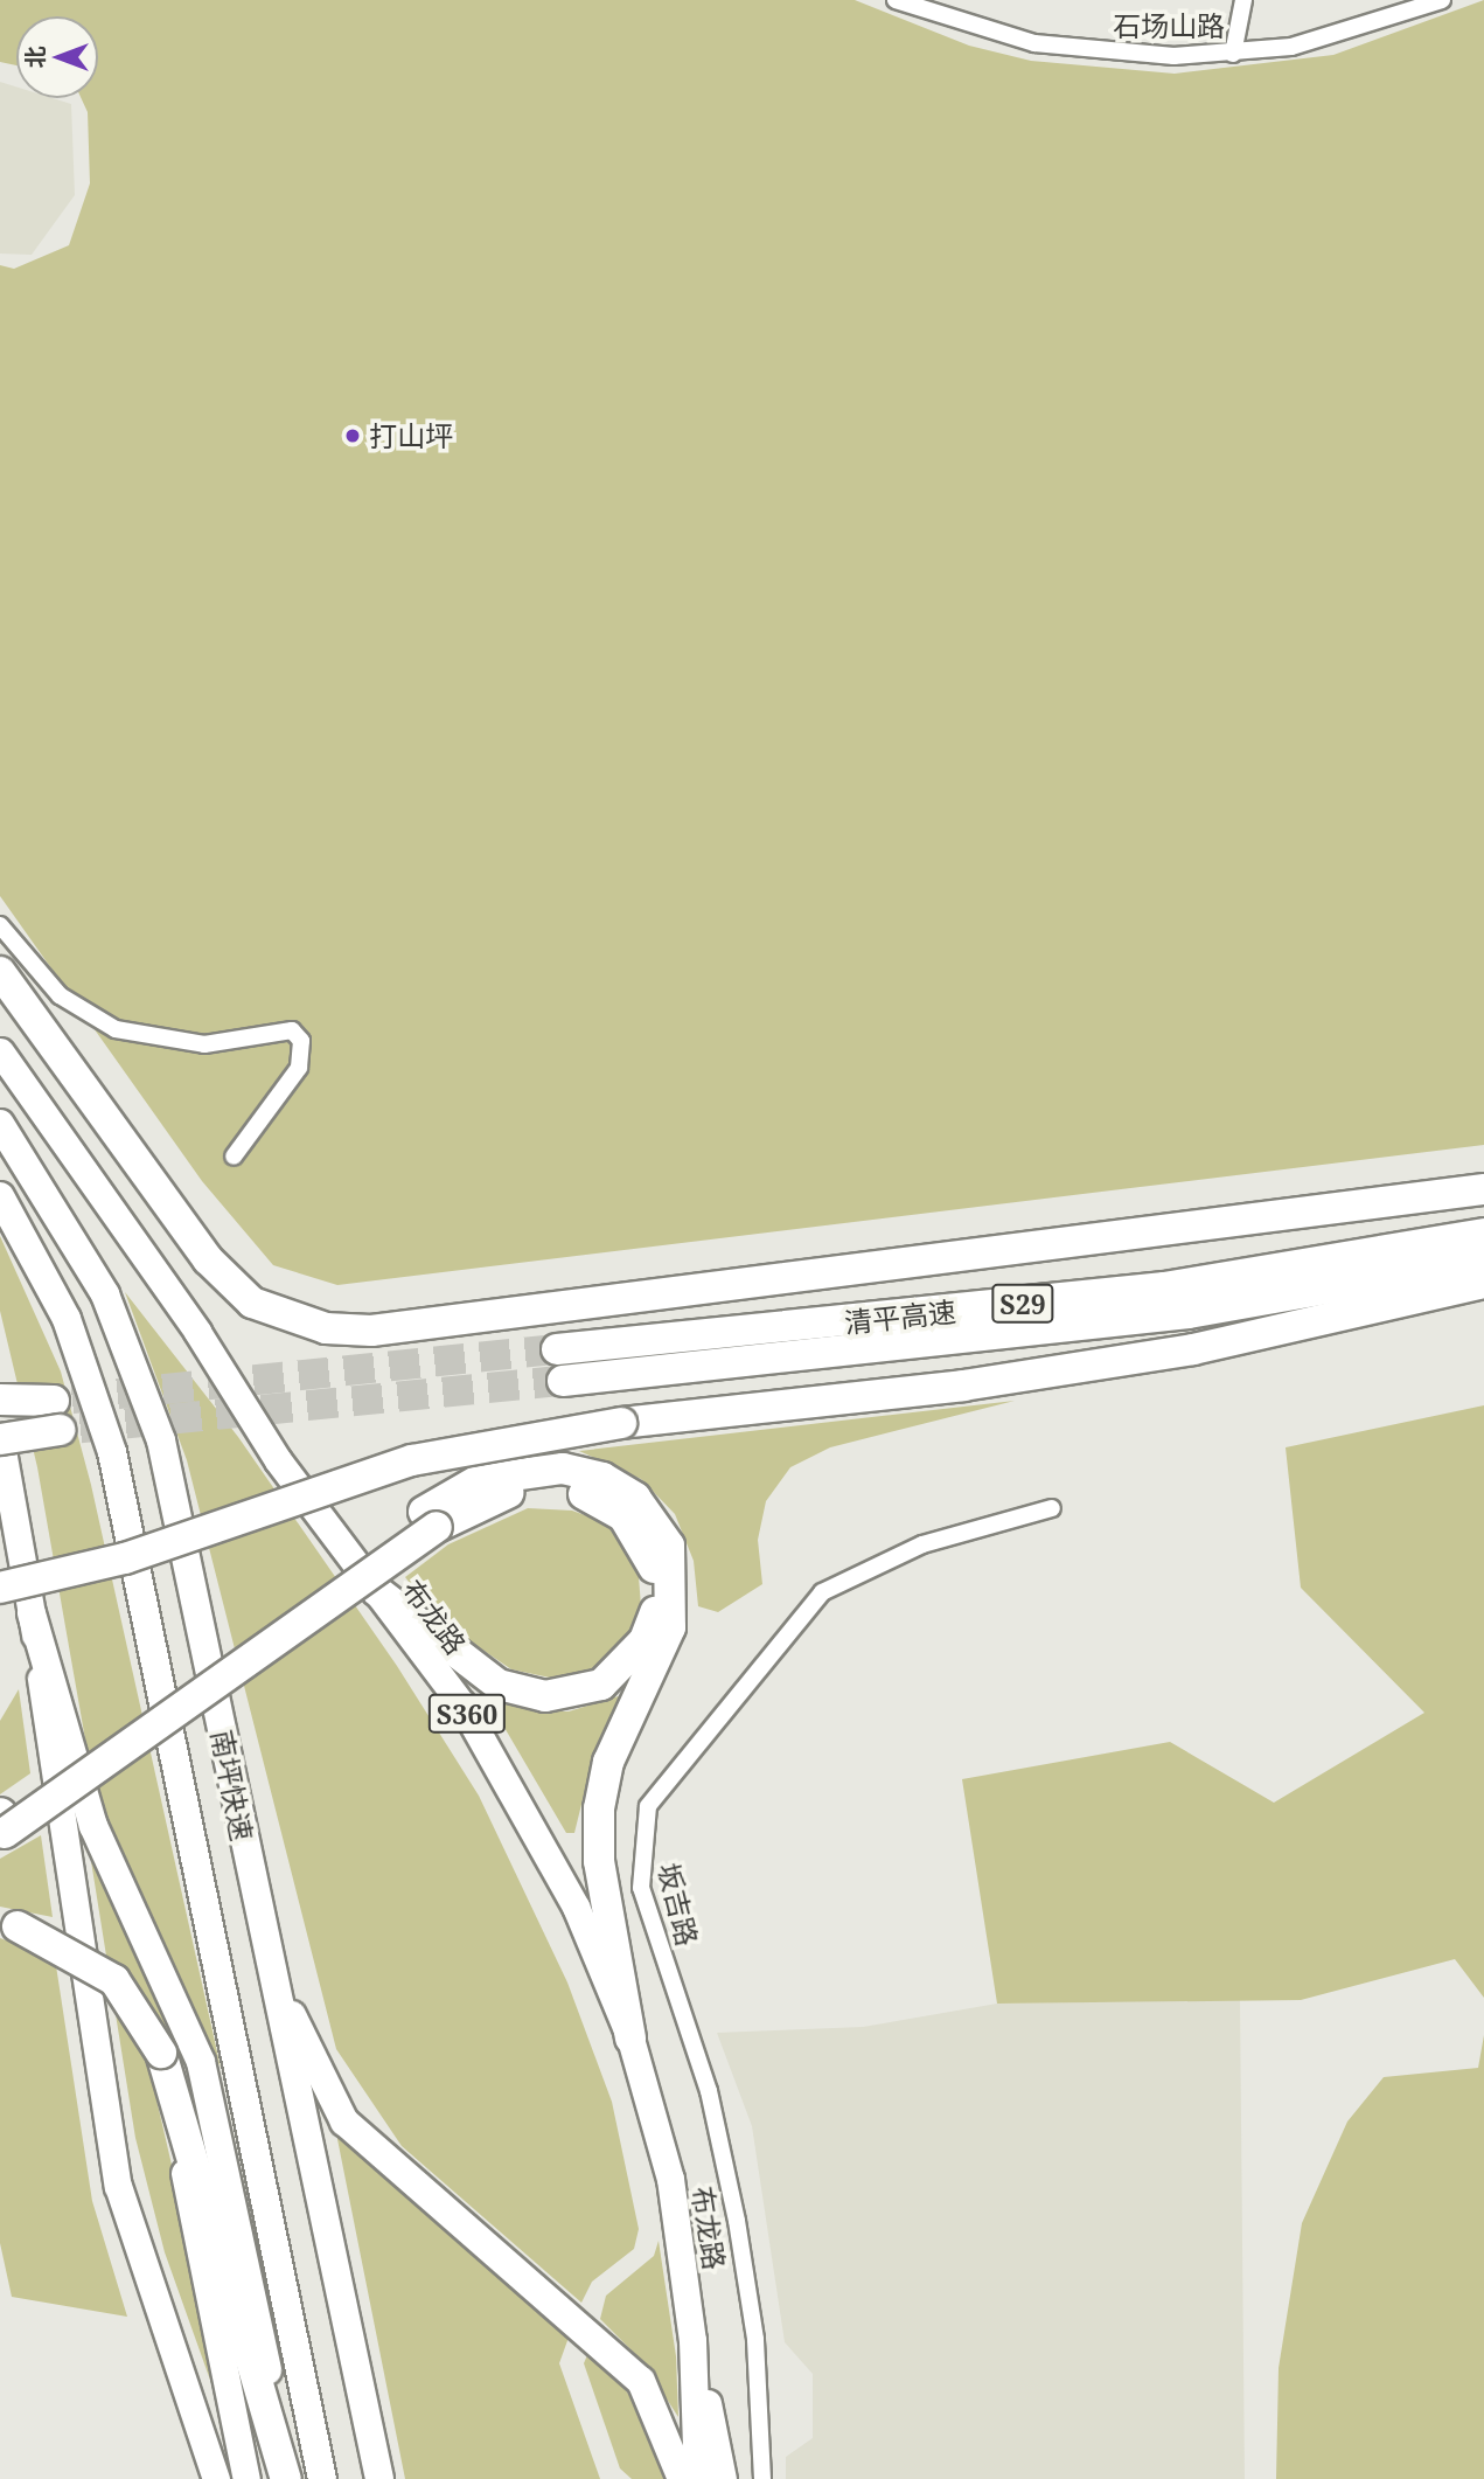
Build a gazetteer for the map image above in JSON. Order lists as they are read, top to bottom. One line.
{"streets":{"highway":["S29","清平高速","南坪快速"],"main road":["布龙路","S360"],"street":["石场山路","坂吉路"]},"places":["打山坪"],"north":"left"}
